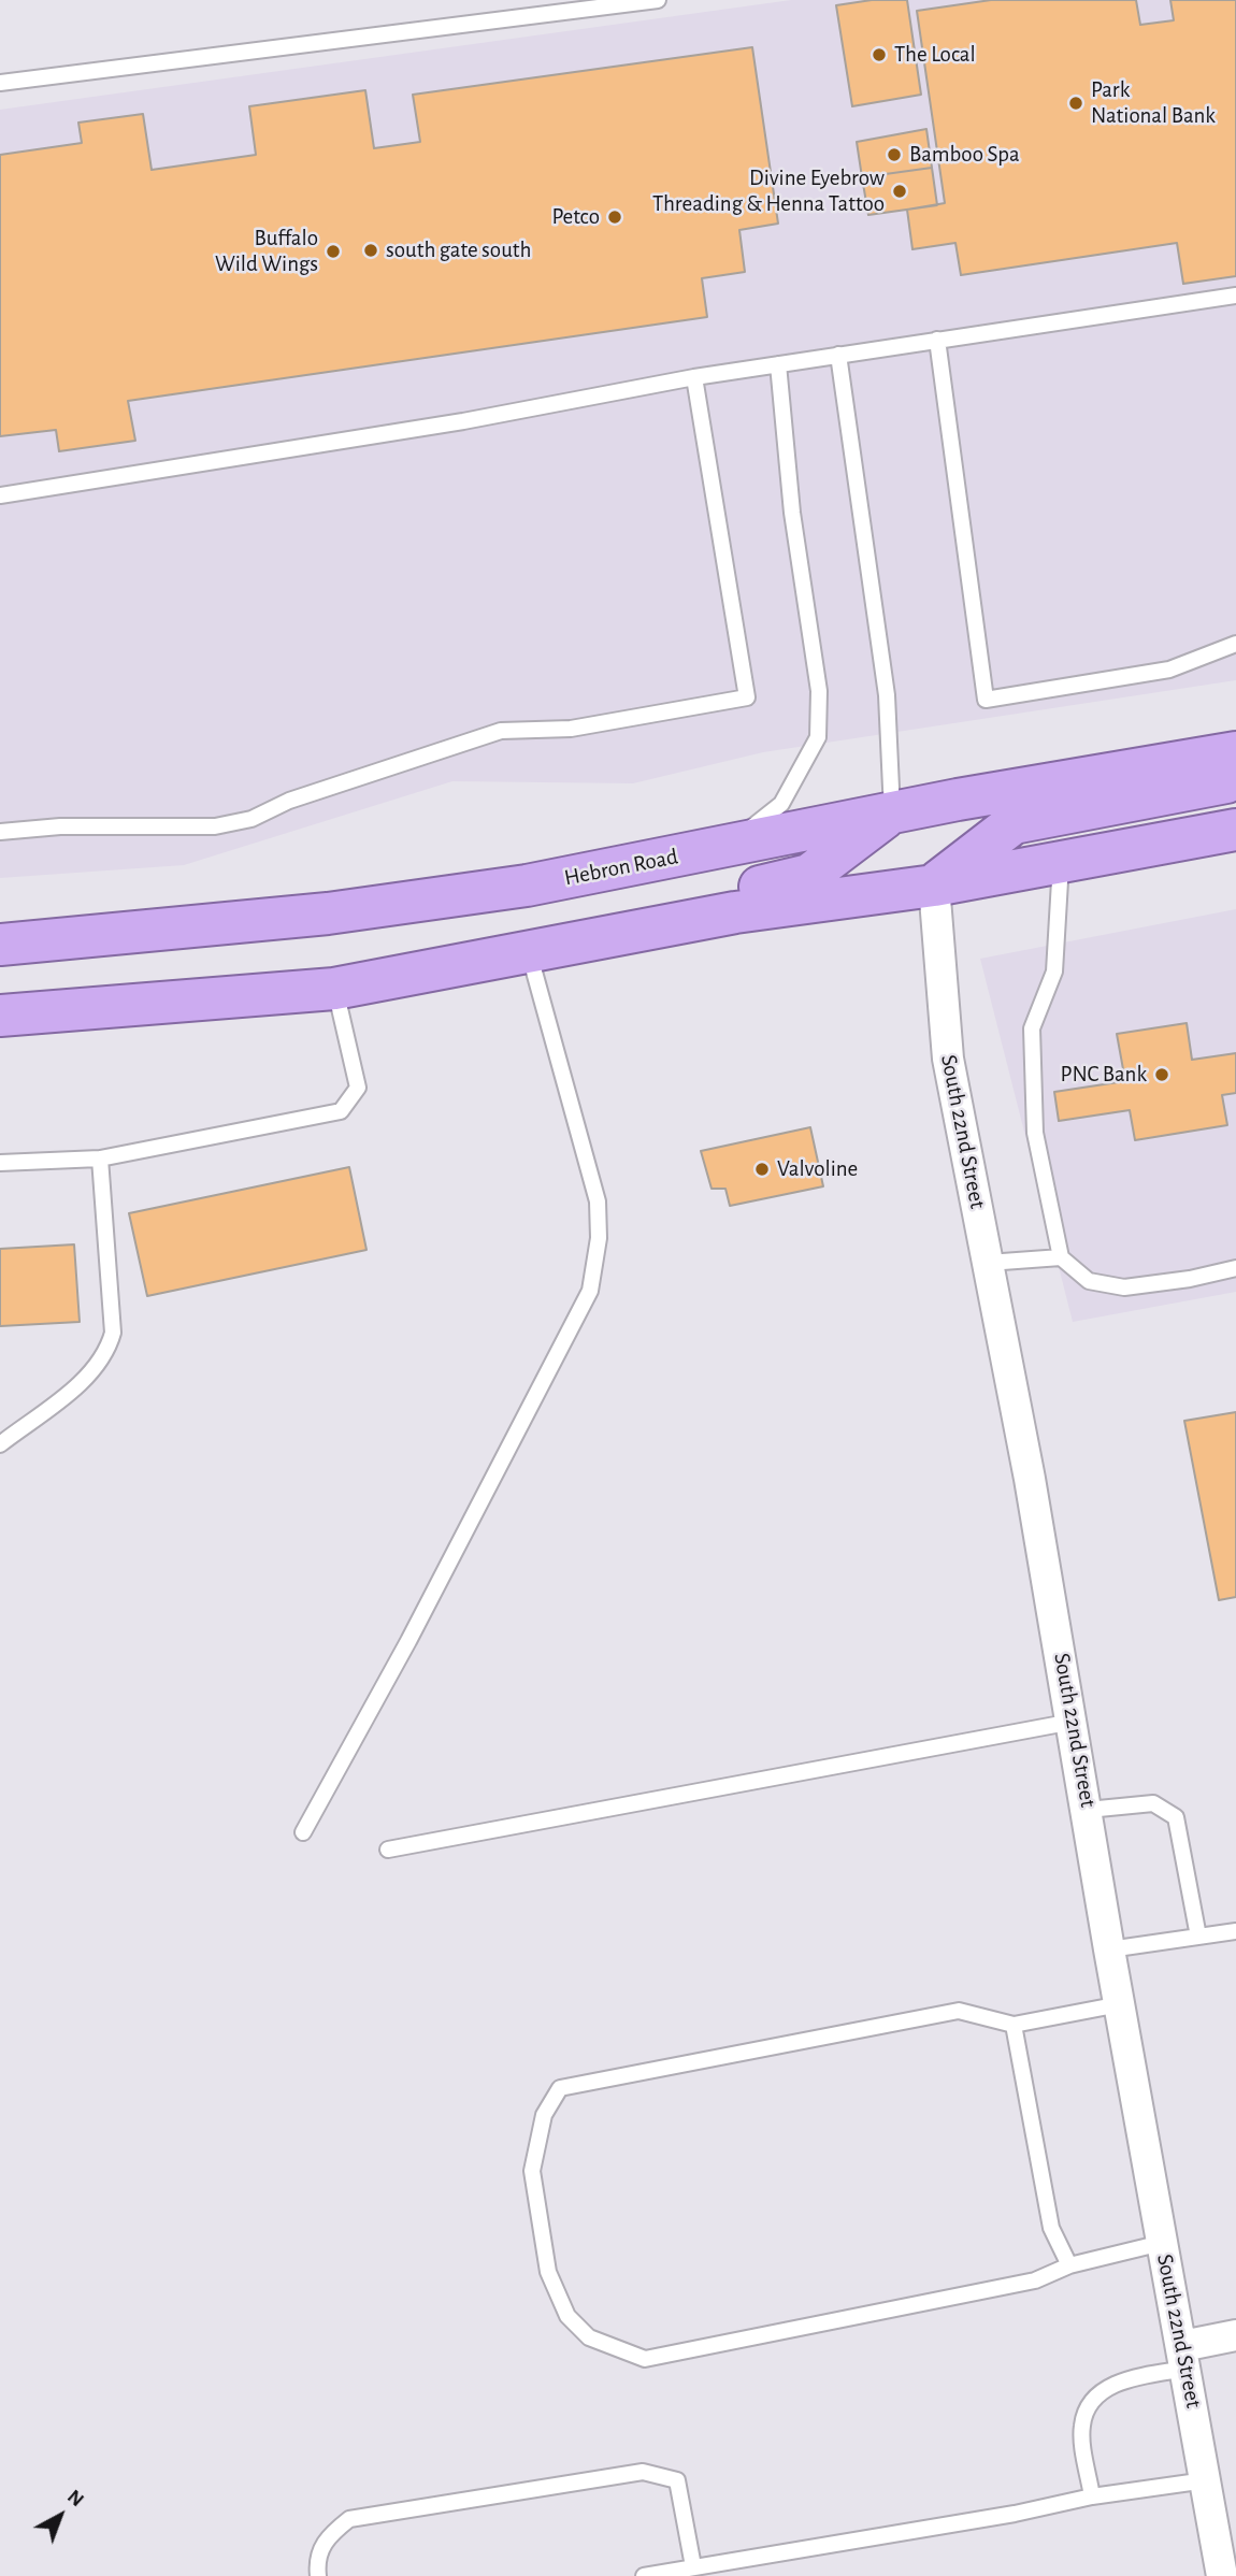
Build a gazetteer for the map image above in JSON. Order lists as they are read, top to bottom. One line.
{"streets":{"highway":["Hebron Road"],"street":["South 22nd Street"]},"places":["The Local","Park National Bank","Bamboo Spa","Divine Eyebrow Threading & Henna Tattoo","Petco","south gate south","Buffalo Wild Wings","PNC Bank","Valvoline"],"north":"top right"}
